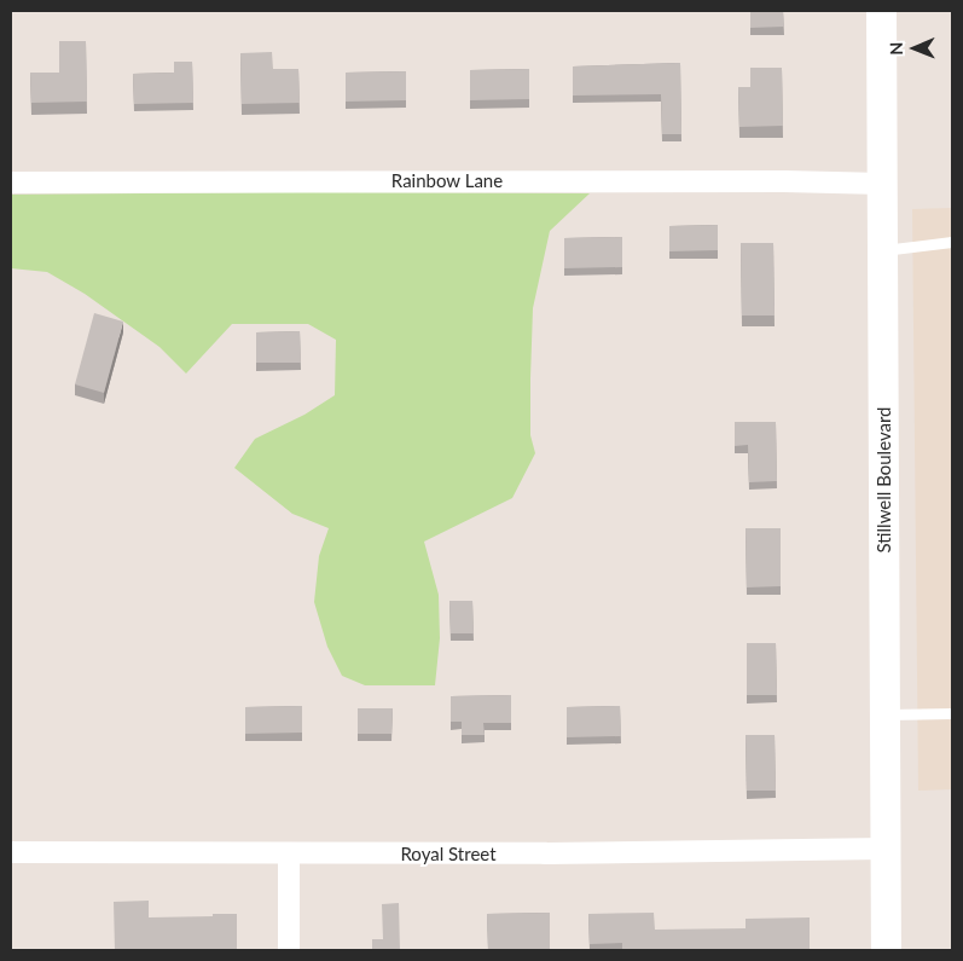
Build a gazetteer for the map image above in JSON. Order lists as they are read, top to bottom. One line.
{"streets":{"street":["Rainbow Lane","Stillwell Boulevard","Royal Street"]},"crossings":[["Rainbow Lane","Stillwell Boulevard"],["Stillwell Boulevard","Royal Street"]],"north":"left"}
